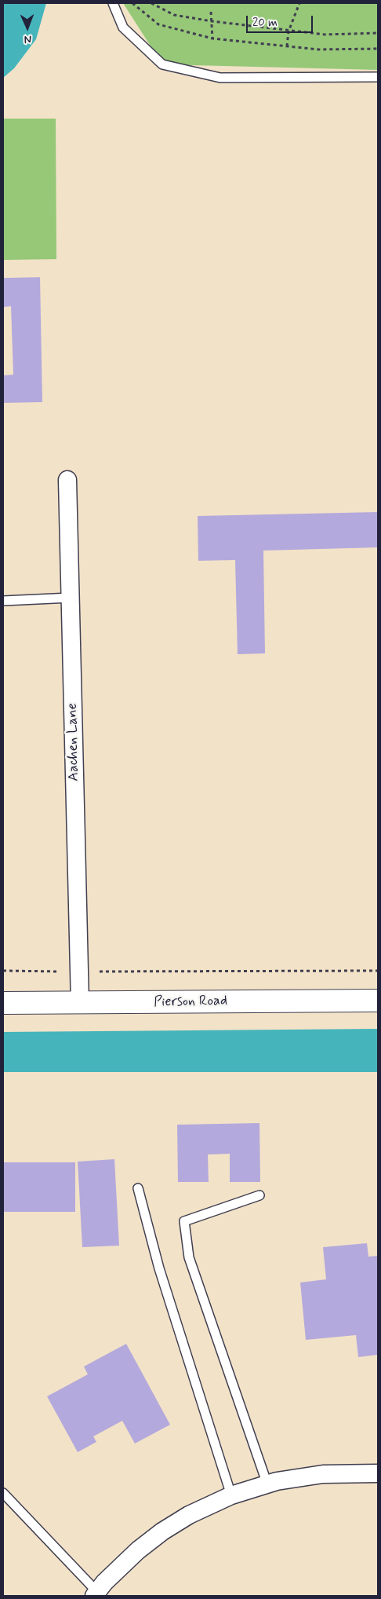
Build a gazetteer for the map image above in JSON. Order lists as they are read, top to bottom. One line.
{"streets":{"street":["Aachen Lane","Pierson Road"]},"crossings":[["Aachen Lane","Pierson Road"]],"scale_bar":"20 m","north":"bottom"}
